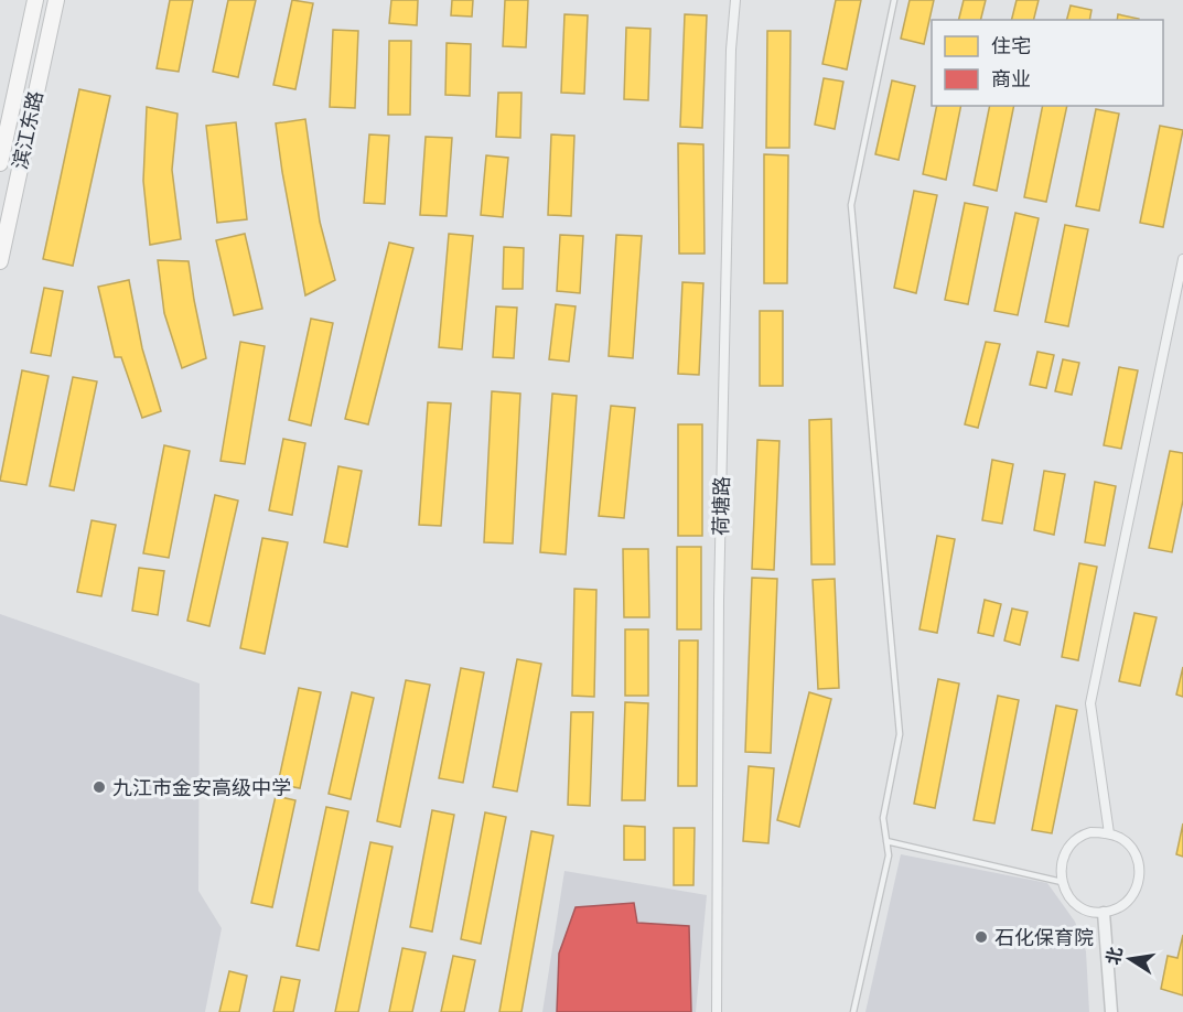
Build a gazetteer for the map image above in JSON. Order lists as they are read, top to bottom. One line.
{"streets":{"main road":["滨江东路"],"street":["荷塘路"]},"places":["九江市金安高级中学","石化保育院"],"legend":["住宅","商业"],"north":"left"}
